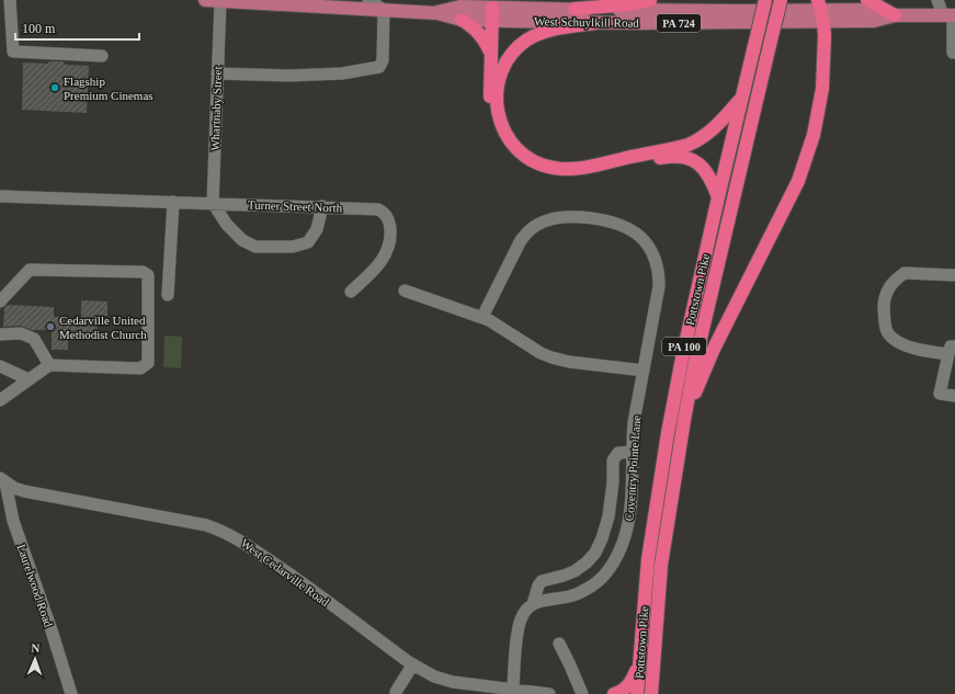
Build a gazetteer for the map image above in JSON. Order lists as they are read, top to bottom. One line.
{"streets":{"highway":["Pottstown Pike","PA 100"],"main road":["West Schuylkill Road","PA 724"],"street":["Whartnaby Street","Turner Street North","Coventry Pointe Lane","West Cedarville Road","Laurelwood Road"]},"crossings":[["West Schuylkill Road","Whartnaby Street"],["Whartnaby Street","Turner Street North"],["West Cedarville Road","Laurelwood Road"]],"places":["Flagship Premium Cinemas","Cedarville United Methodist Church"],"scale_bar":"100 m","north":"top"}
